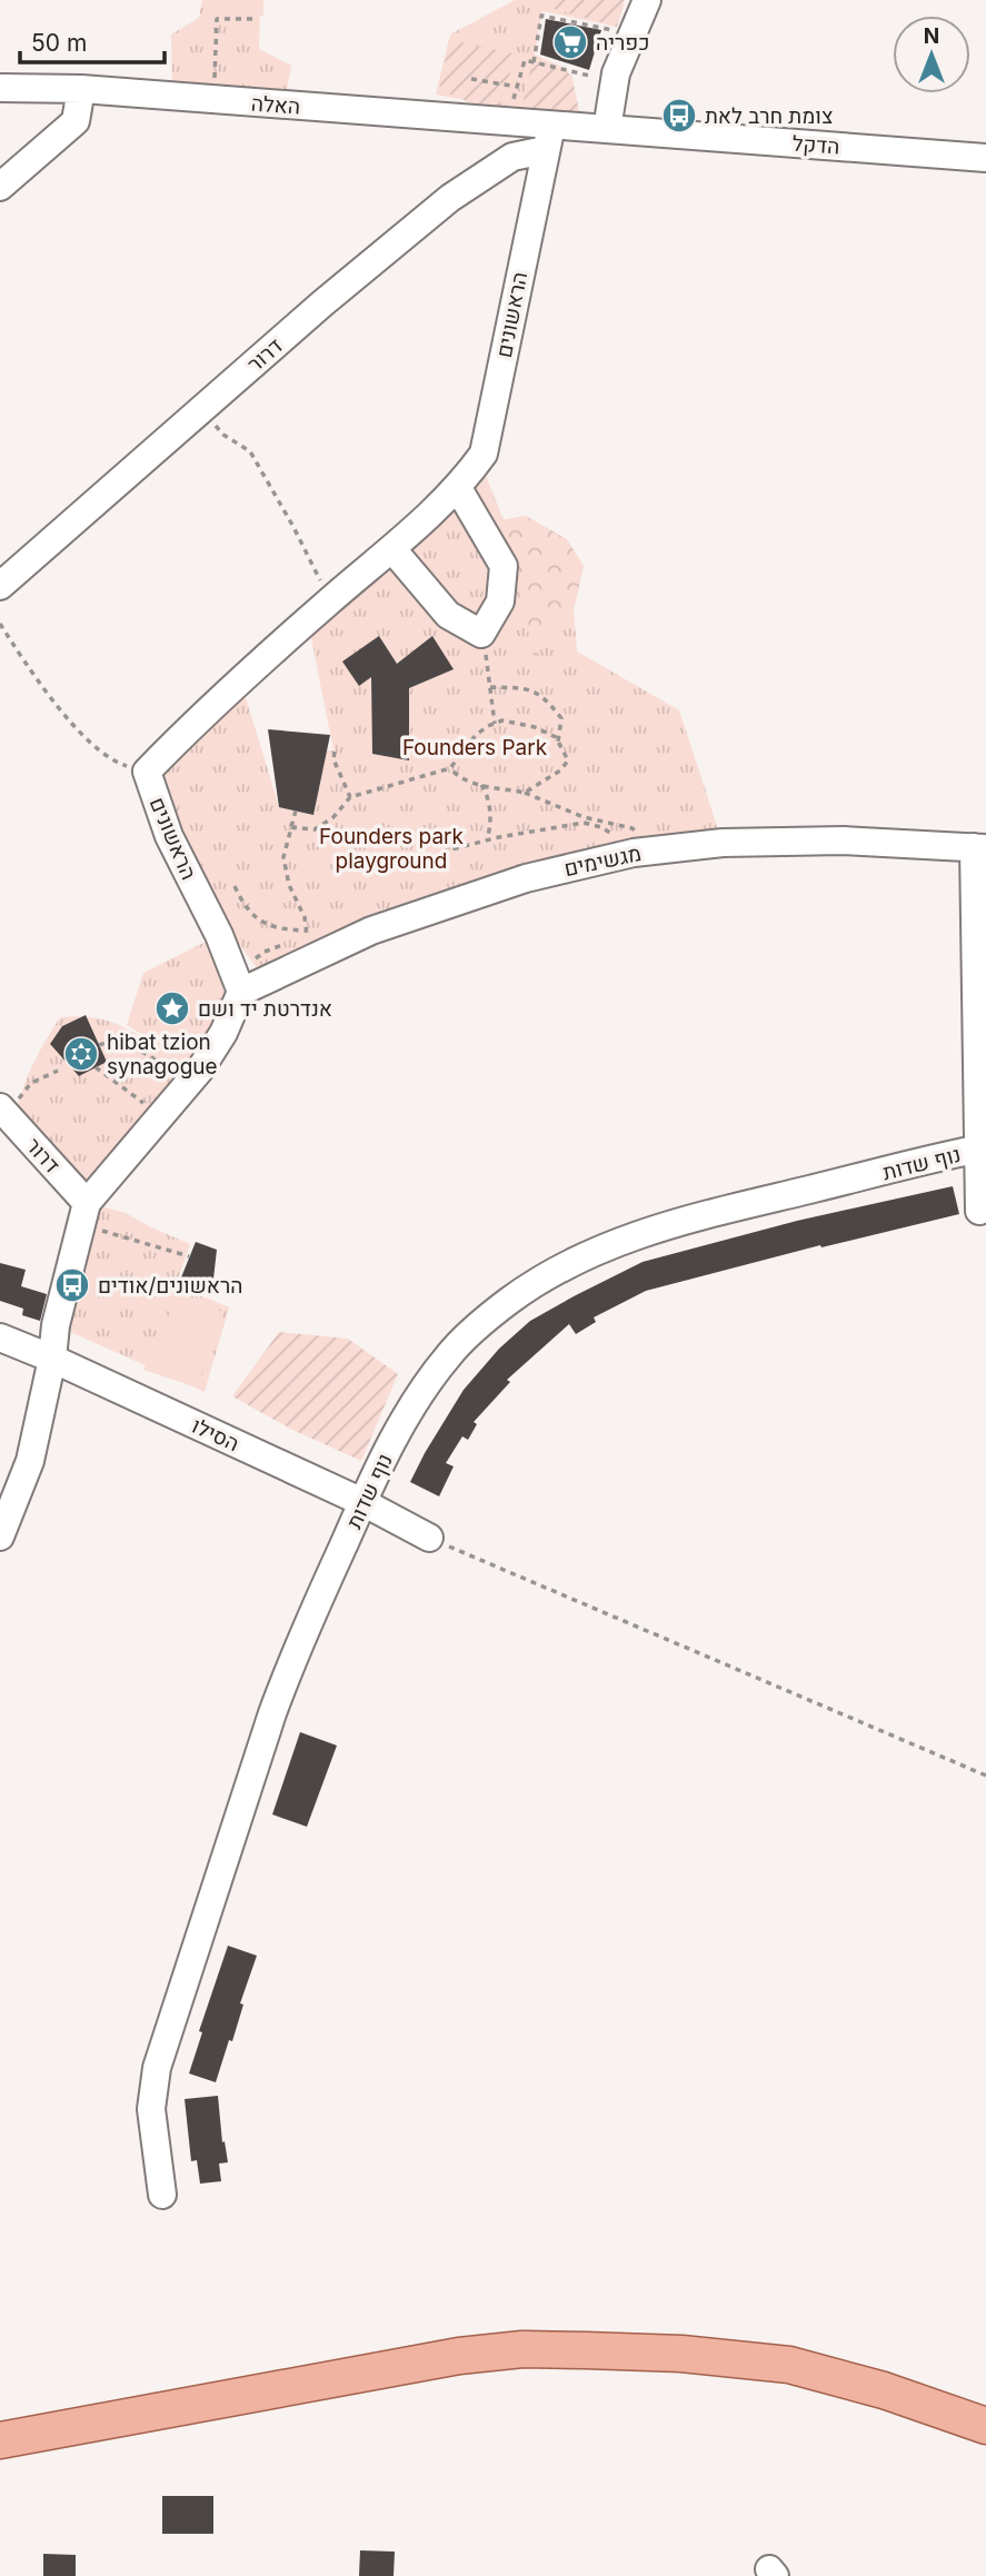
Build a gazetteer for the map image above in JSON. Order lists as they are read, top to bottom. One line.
{"streets":{"street":["האלה","הדקל","הראשונים","דרור","מגשימים","נוף שדות","הסילו"]},"crossings":[["האלה","הדקל"],["האלה","הראשונים"],["האלה","דרור"],["הדקל","הראשונים"],["הדקל","דרור"],["הראשונים","דרור"],["הראשונים","מגשימים"],["נוף שדות","הסילו"]],"parks":["Founders Park","Founders park playground"],"places":{"supermarket":["כפריה"],"bus stop":["צומת חרב לאת","הראשונים/אודים"],"place":["אנדרטת יד ושם"],"synagogue":["hibat tzion synagogue"]},"scale_bar":"50 m","north":"top"}
